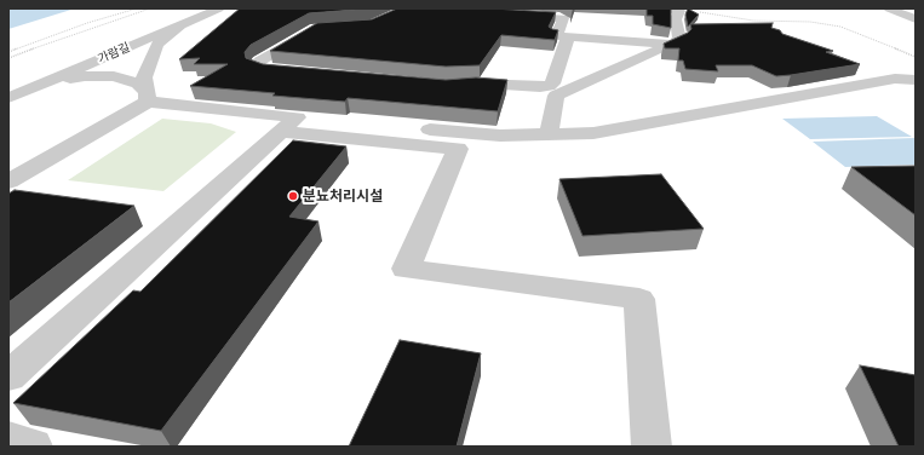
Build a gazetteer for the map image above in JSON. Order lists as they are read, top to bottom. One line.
{"streets":{"street":["가람길"]},"places":["분뇨처리시설"]}
